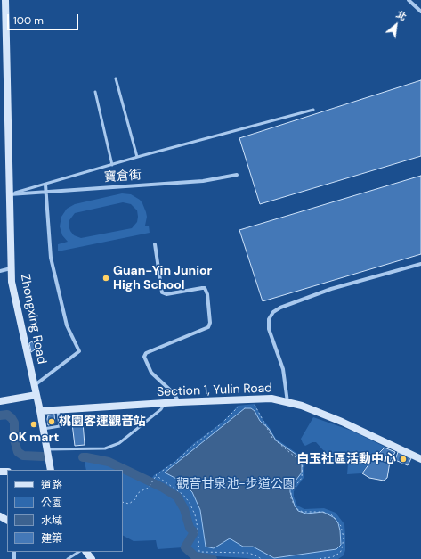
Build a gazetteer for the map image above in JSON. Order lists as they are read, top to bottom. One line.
{"streets":{"street":["寶倉街","Zhongxing Road","Section 1, Yulin Road"]},"crossings":[["寶倉街","Zhongxing Road"],["Zhongxing Road","Section 1, Yulin Road"]],"parks":["觀音甘泉池-步道公園"],"places":["Guan-Yin Junior High School","桃園客運觀音站","OK mart","白玉社區活動中心"],"legend":["道路","公園","水域","建築"],"scale_bar":"100 m","north":"top right"}
